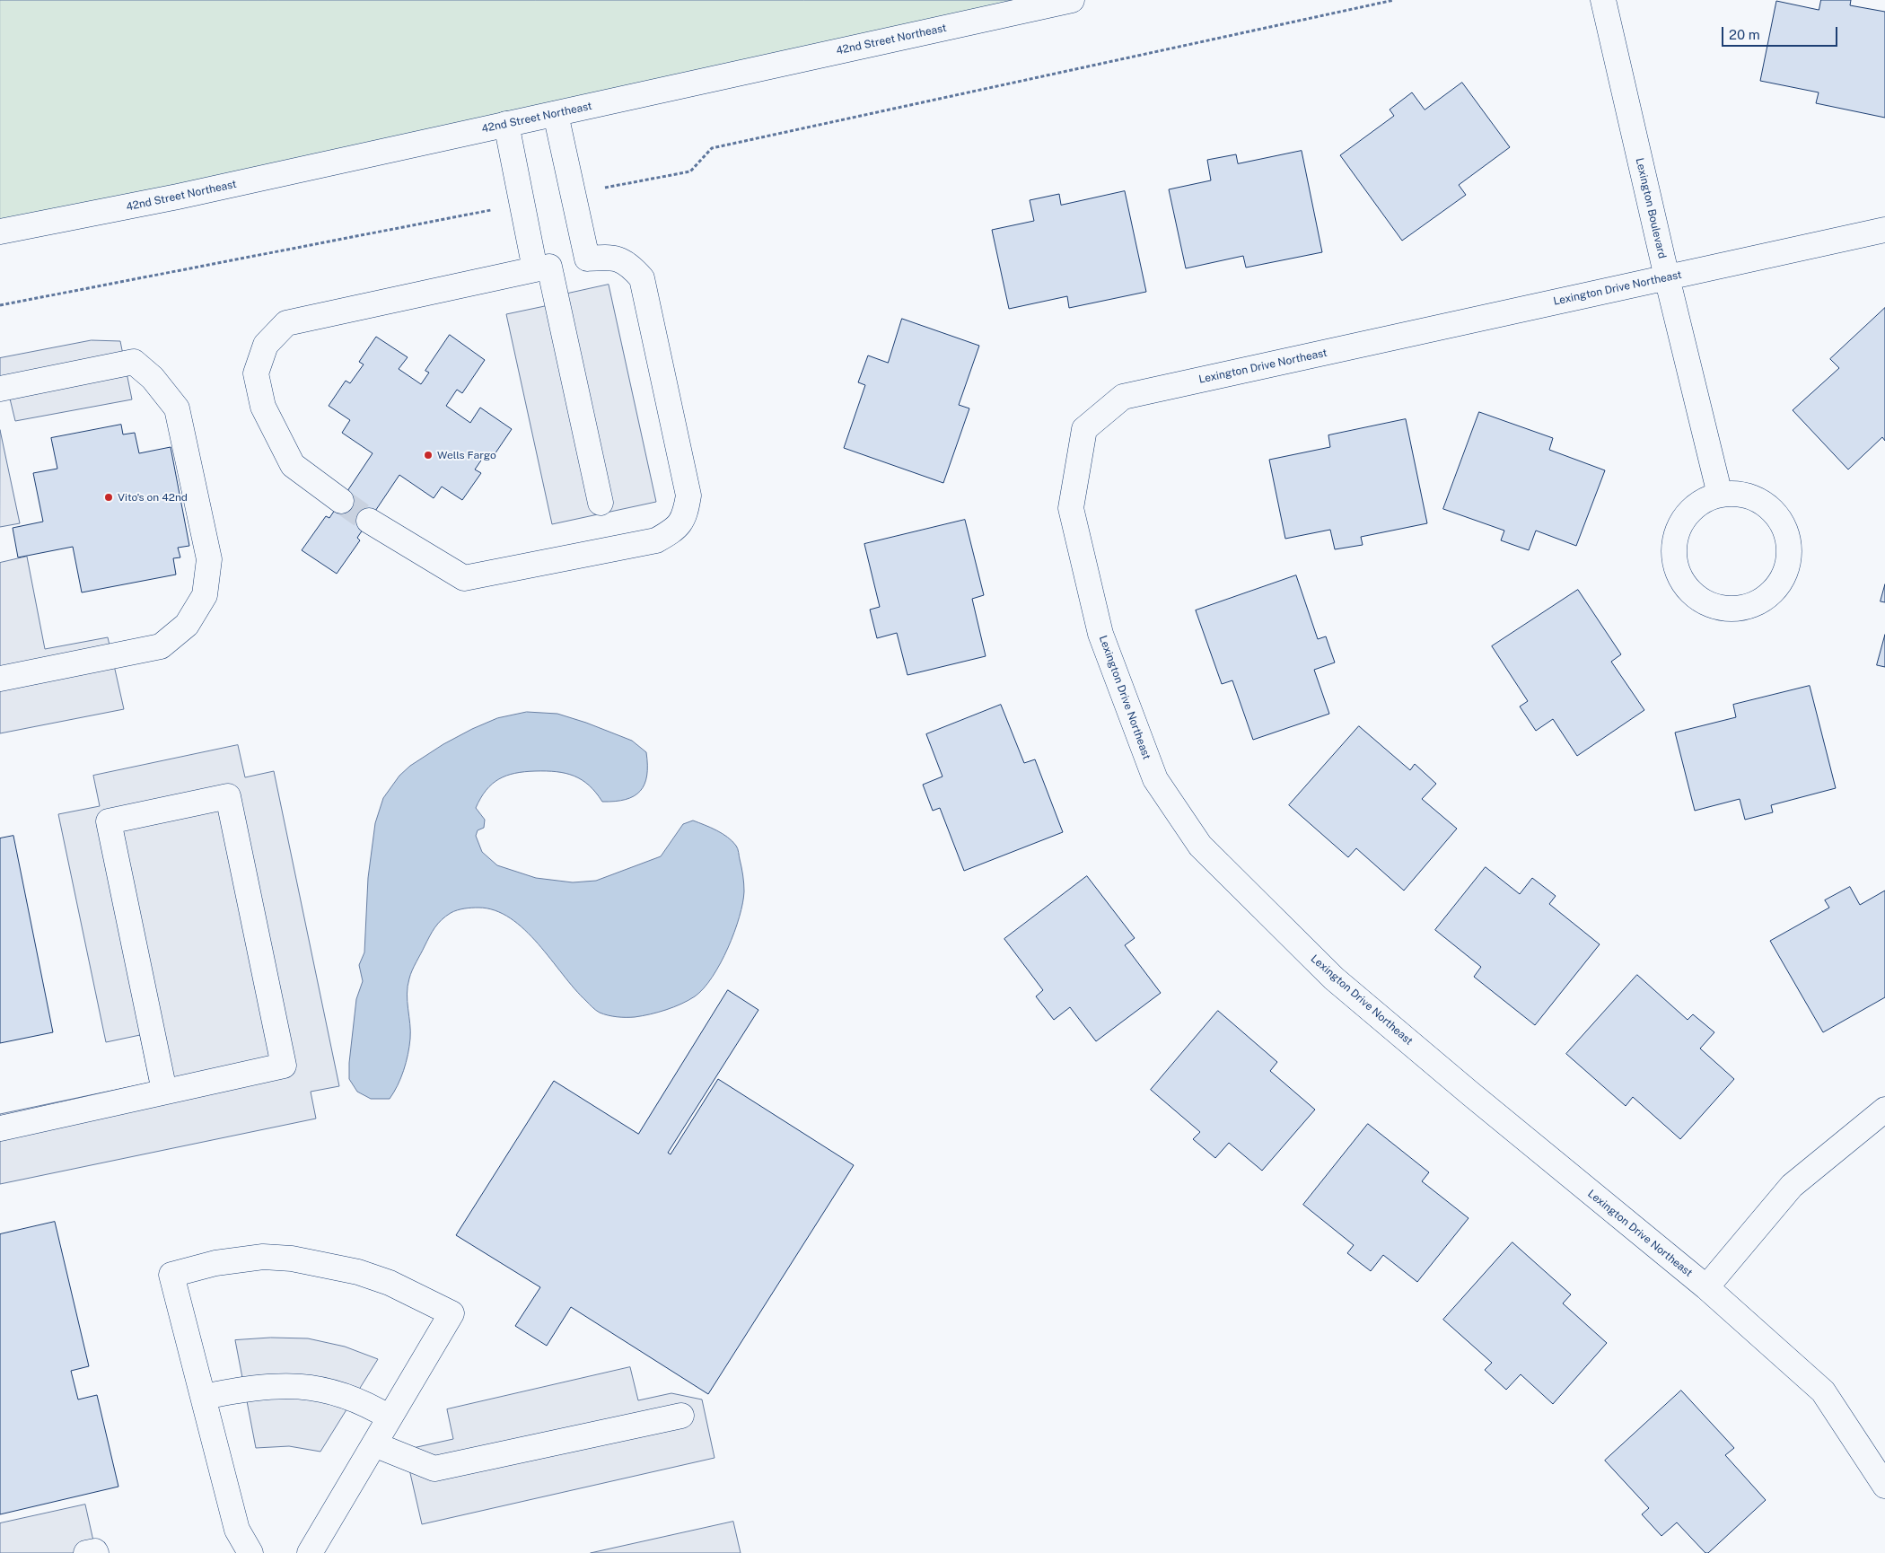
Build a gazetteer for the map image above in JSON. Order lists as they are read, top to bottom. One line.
{"streets":{"street":["42nd Street Northeast","Lexington Boulevard","Lexington Drive Northeast"]},"crossings":[["Lexington Boulevard","Lexington Drive Northeast"]],"places":["Wells Fargo","Vito's on 42nd"],"scale_bar":"20 m"}
